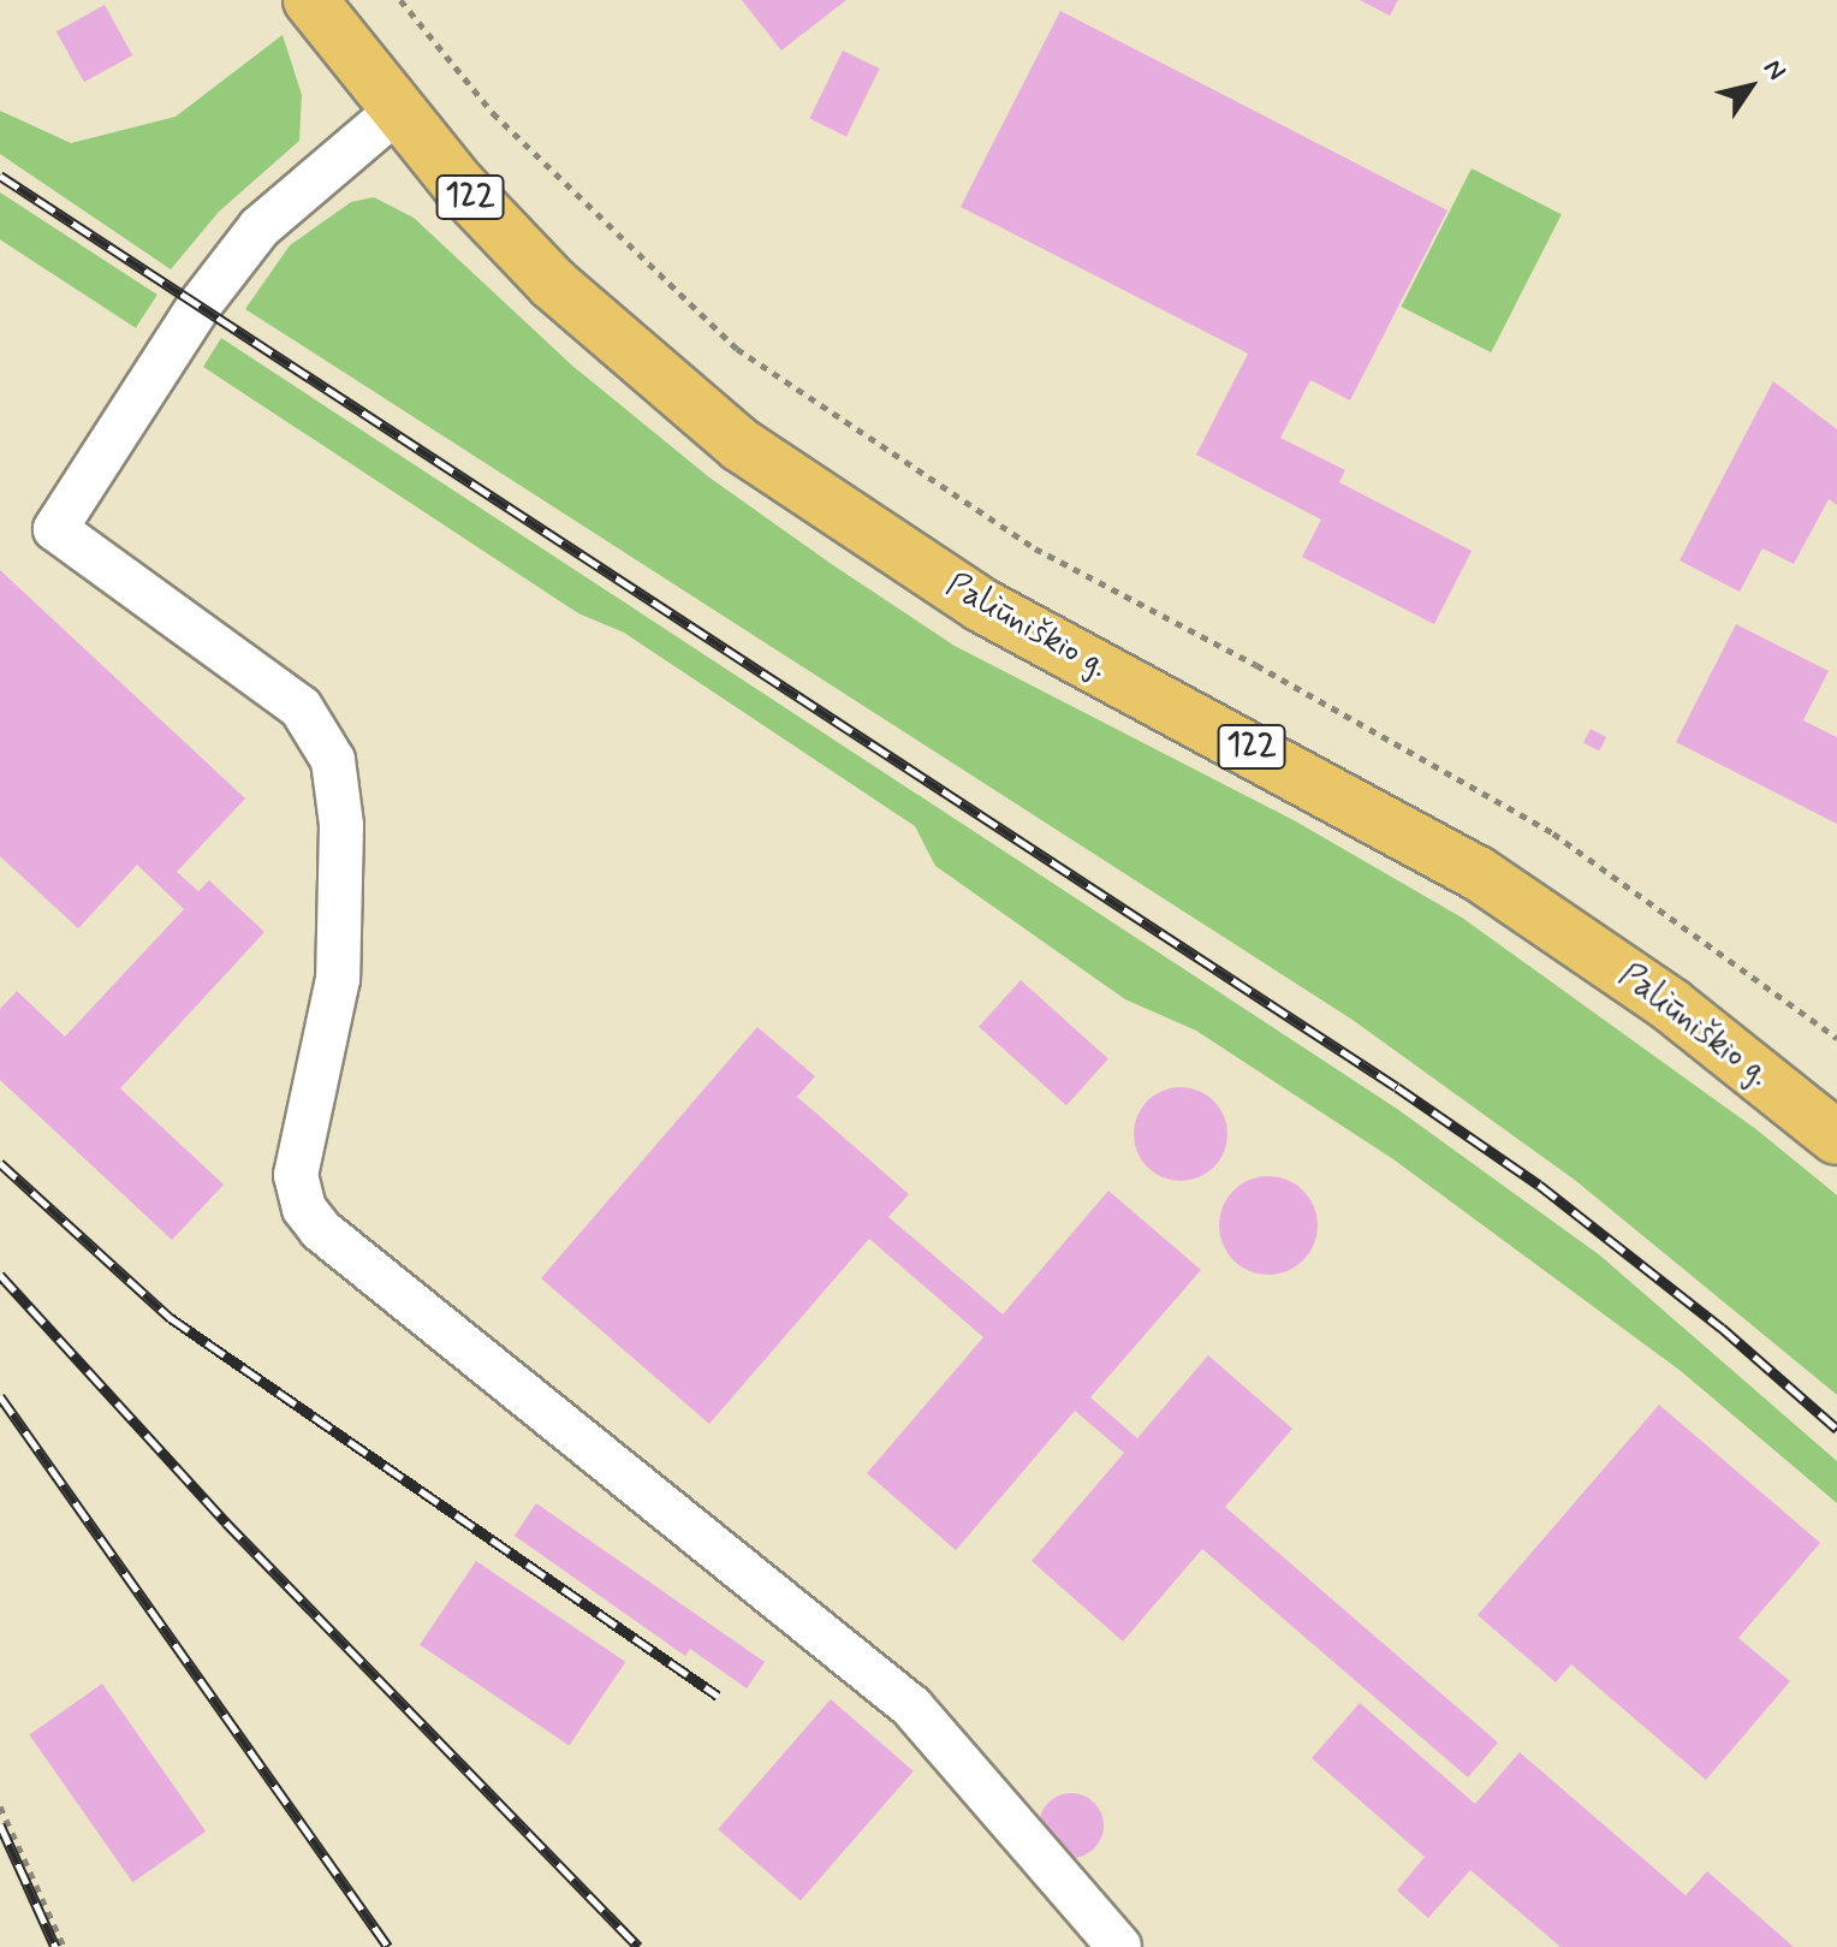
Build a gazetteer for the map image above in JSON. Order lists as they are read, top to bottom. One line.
{"streets":{"main road":["122","Paliūniškio g."]},"north":"top right"}
